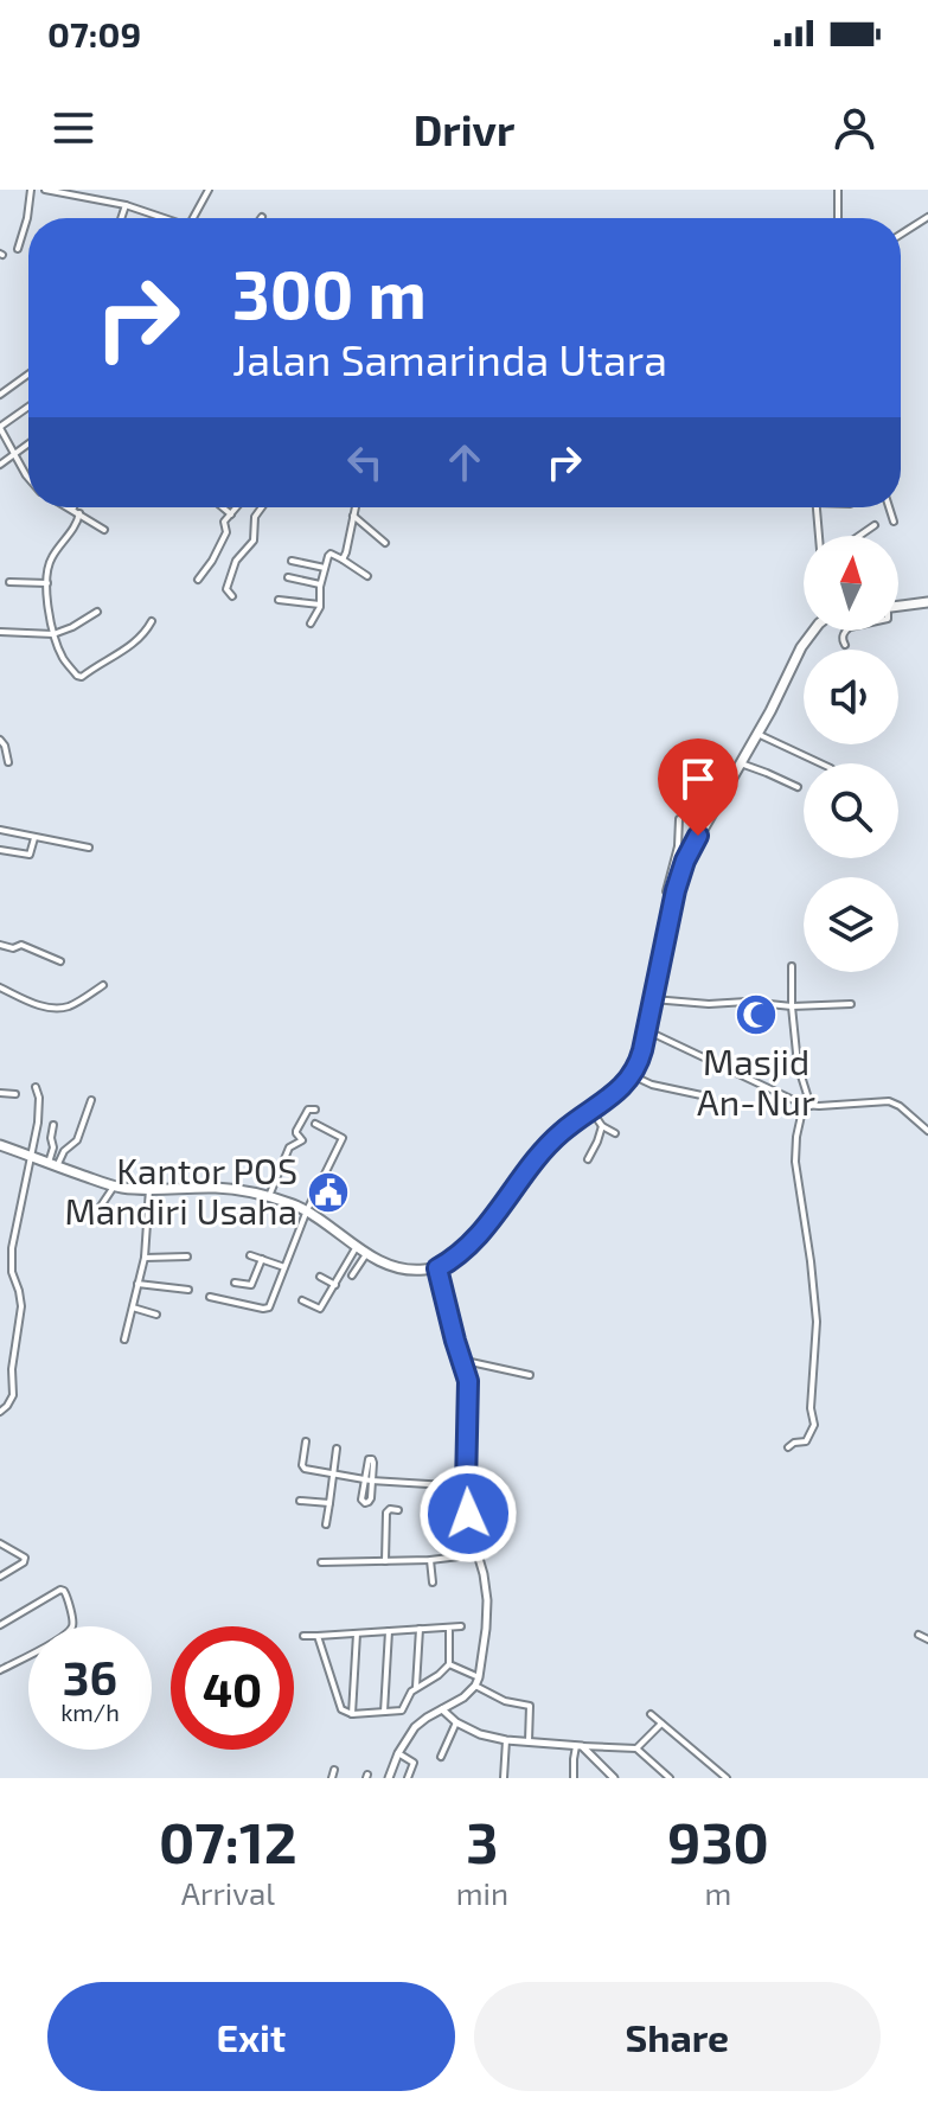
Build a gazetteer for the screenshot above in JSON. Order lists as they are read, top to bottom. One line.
{"places":{"mosque":["Masjid An-Nur"],"public building":["Kantor POS Mandiri Usaha"]},"north":"top","page":{"status":"07:09","header":"Drivr","turn":["300 m","Jalan Samarinda Utara"],"speed":"36 km/h","limit":"40","eta":["07:12","Arrival","3","min","930","m"],"buttons":["Exit","Share"]}}
